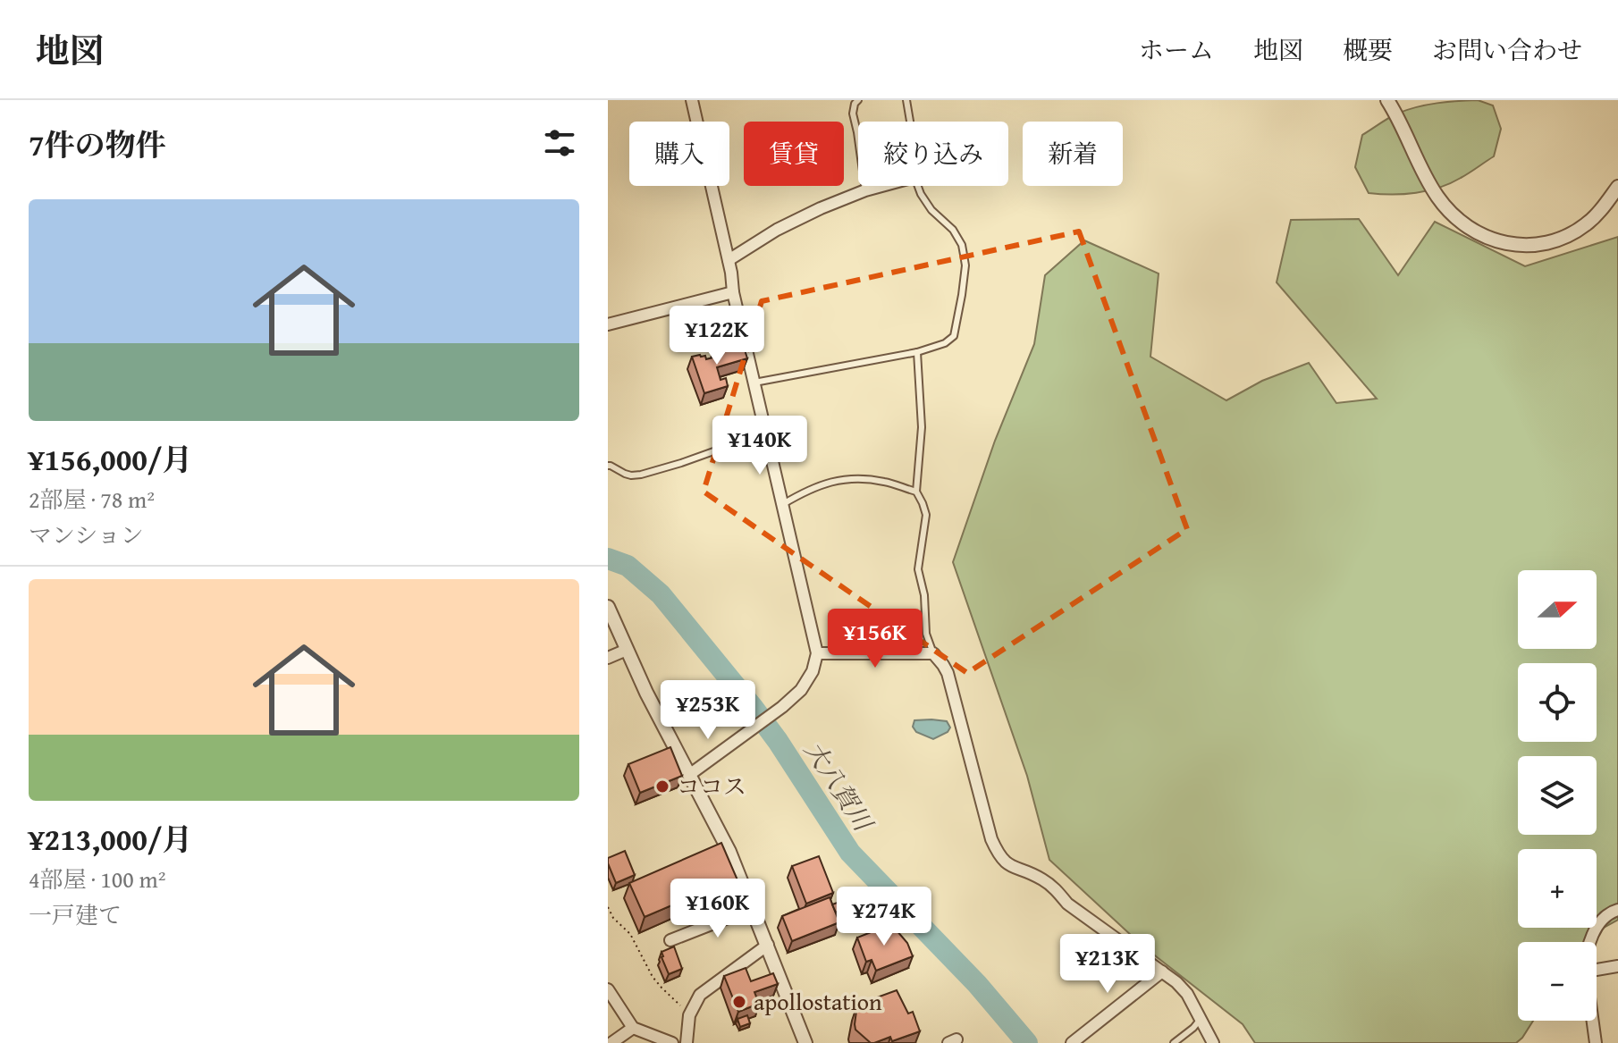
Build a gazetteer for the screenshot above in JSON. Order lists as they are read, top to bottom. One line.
{"water":["大八賀川"],"places":["ココス","apollostation"],"north":"right","page":{"header":"地図","nav":["ホーム","地図","概要","お問い合わせ"],"heading":"7件の物件","chip":["購入","賃貸","絞り込み","新着"],"list":[{"name":"¥156,000/月","note":"2部屋 · 78 m² · マンション"},{"name":"¥213,000/月","note":"4部屋 · 100 m² · 一戸建て"}],"price":["¥122K","¥140K","¥156K","¥253K","¥160K","¥274K","¥213K"],"map_buttons":["+","−"]}}
